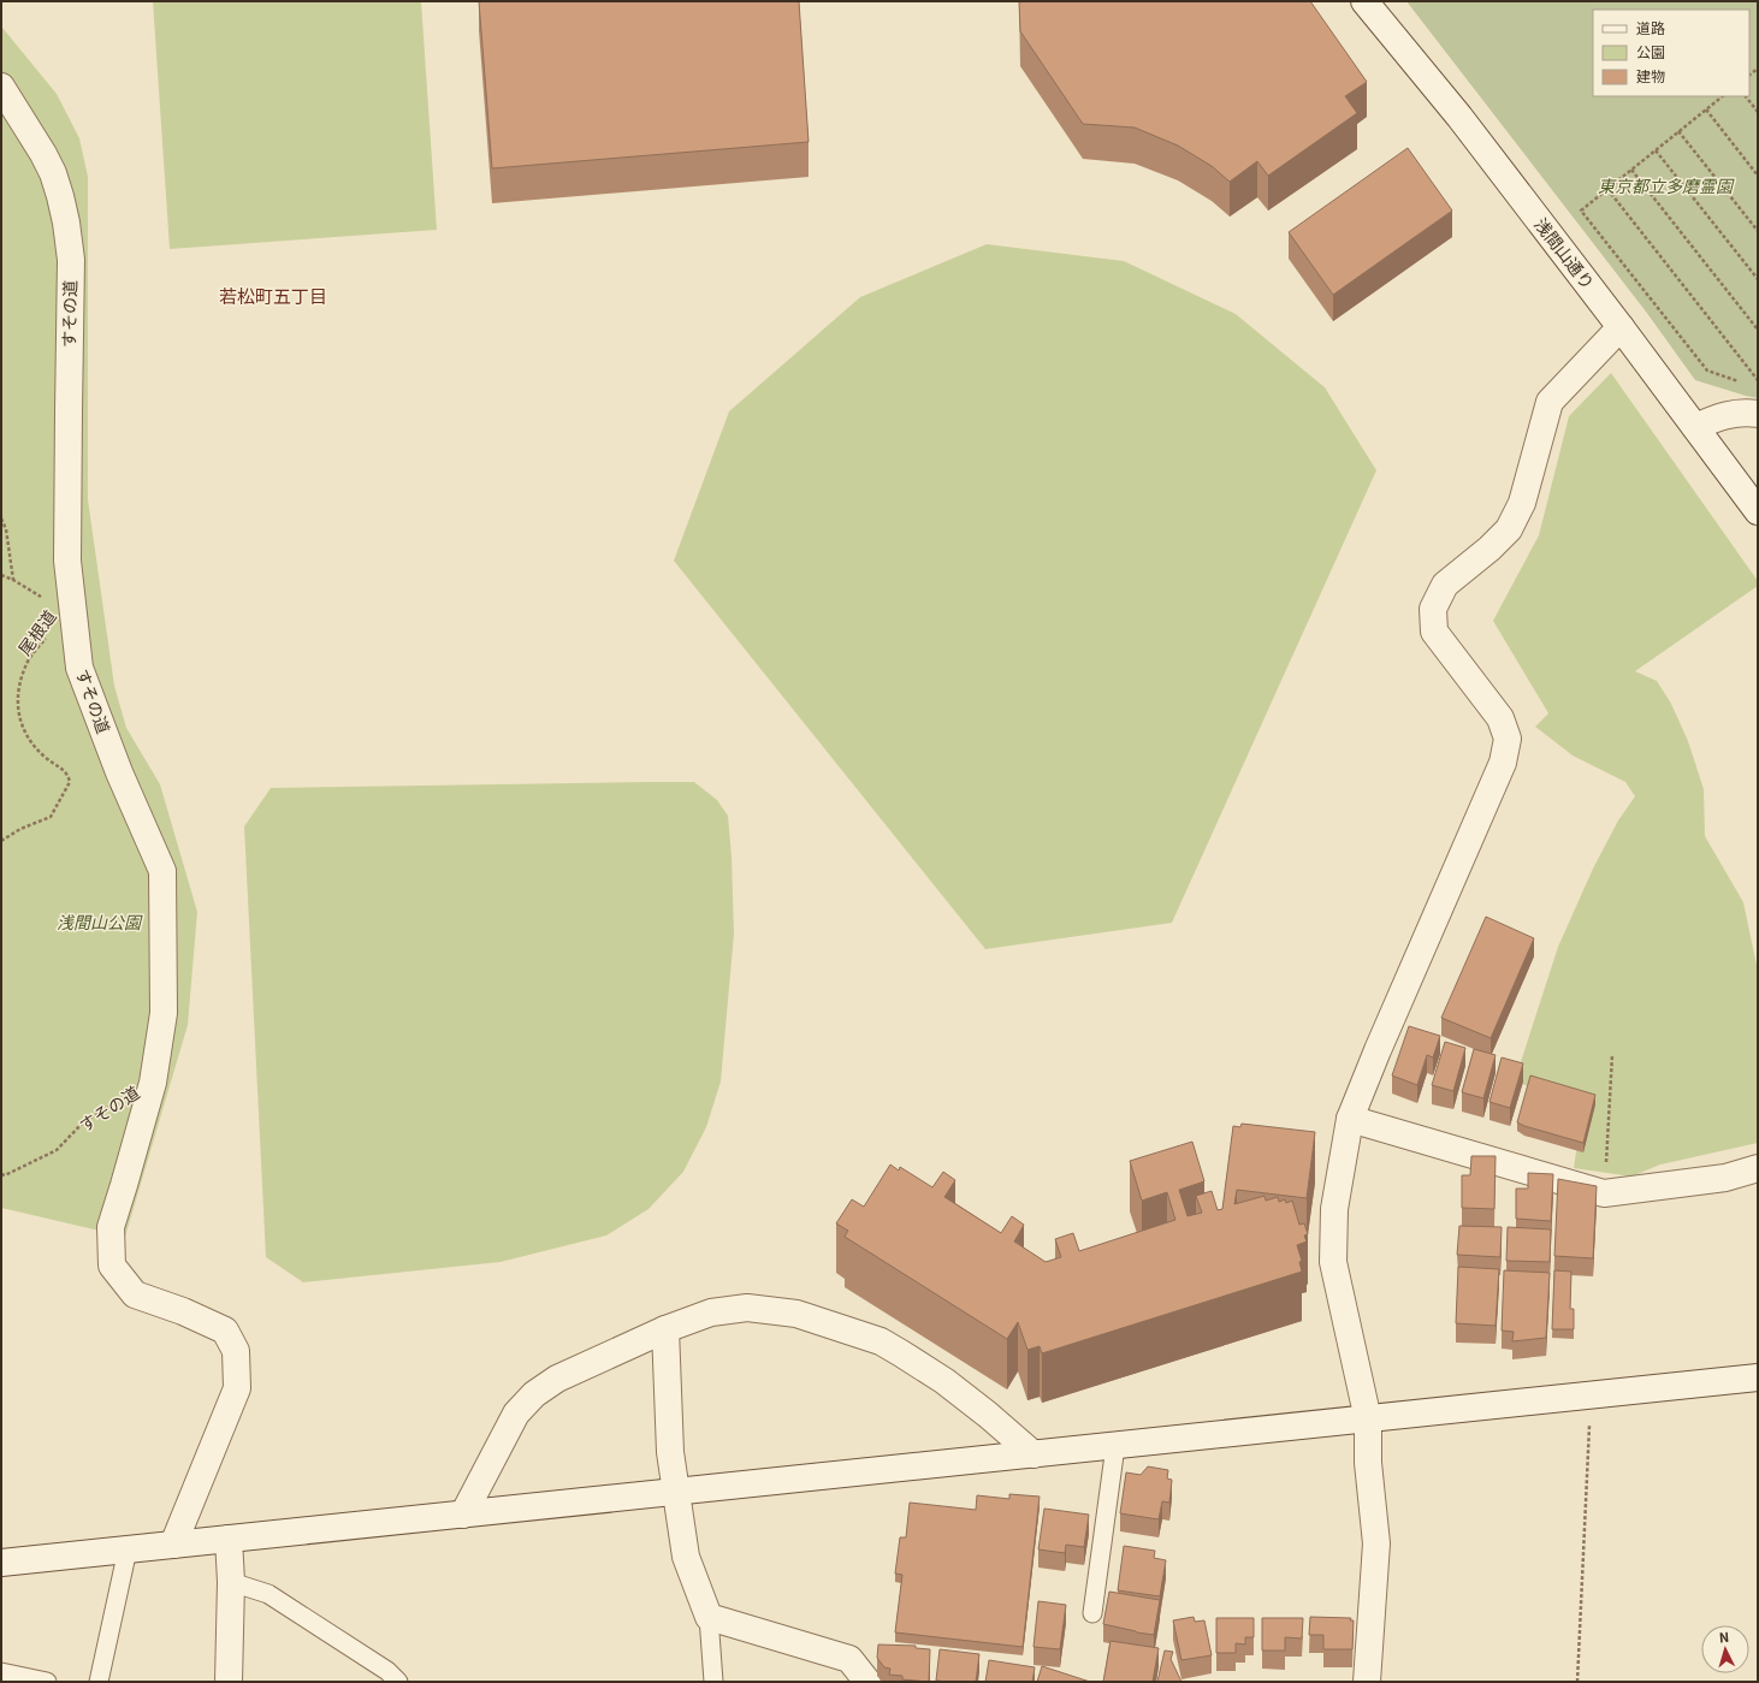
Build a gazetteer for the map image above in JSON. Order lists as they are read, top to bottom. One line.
{"streets":{"street":["浅間山通り","すその道"],"path":["尾根道"]},"crossings":[["すその道","尾根道"]],"districts":["若松町五丁目"],"parks":["東京都立多磨霊園","浅間山公園"],"legend":["道路","公園","建物"],"north":"top"}
